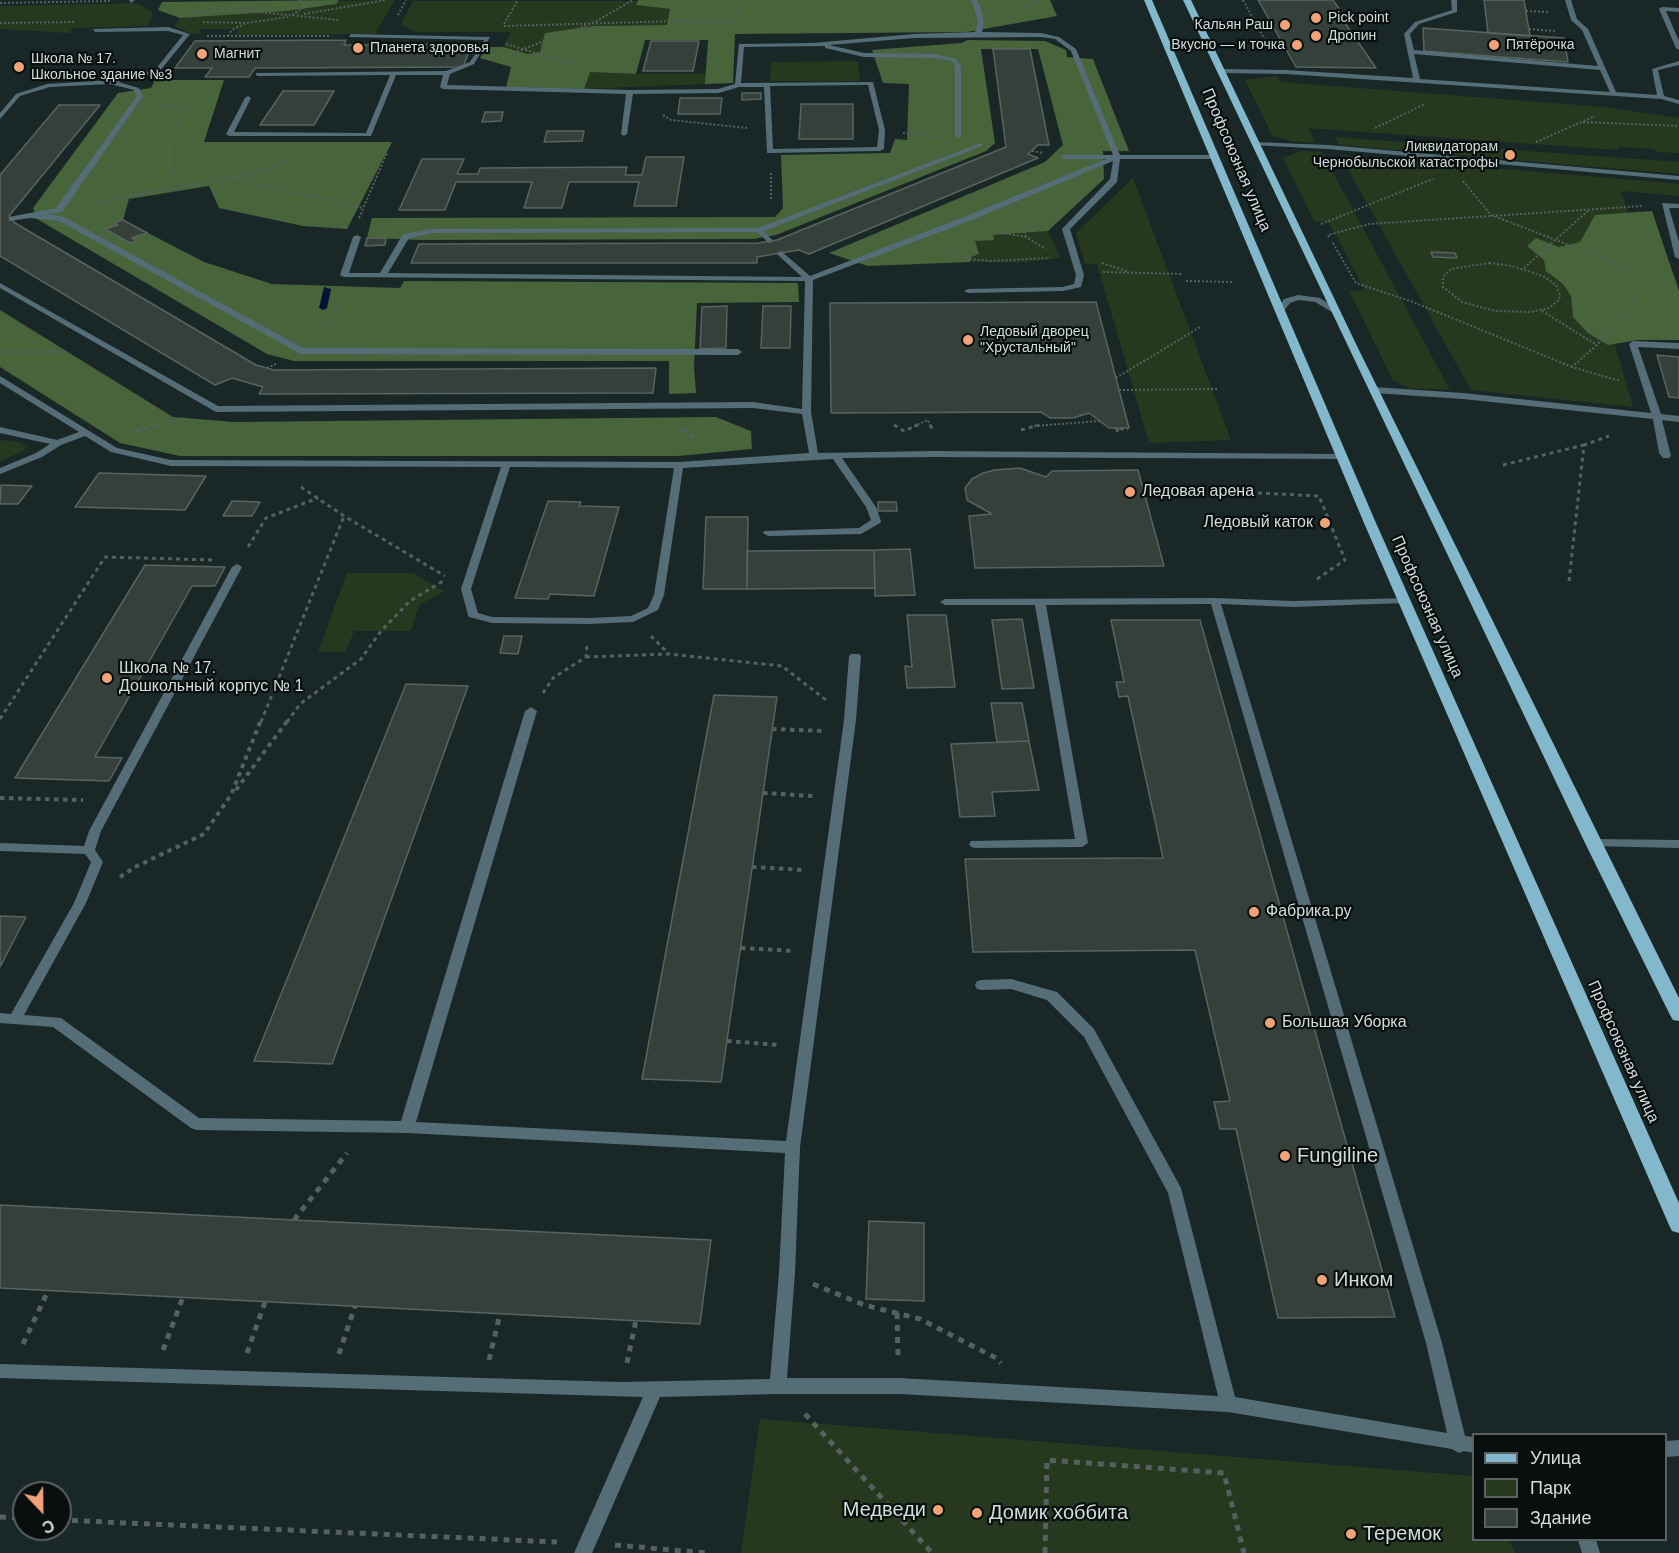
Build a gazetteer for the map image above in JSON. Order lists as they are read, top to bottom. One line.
{"streets":{"main road":["Профсоюзная улица"]},"places":["Pick point","Кальян Раш","Дропин","Вкусно — и точка","Пятёрочка","Планета здоровья","Магнит","Школа № 17. Школьное здание №3","Ликвидаторам Чернобыльской катастрофы","Ледовый дворец \"Хрустальный\"","Ледовая арена","Ледовый каток","Школа № 17. Дошкольный корпус № 1","Фабрика.ру","Большая Уборка","Fungiline","Инком","Медведи","Домик хоббита","Теремок"],"legend":["Улица","Парк","Здание"],"north":"bottom"}
